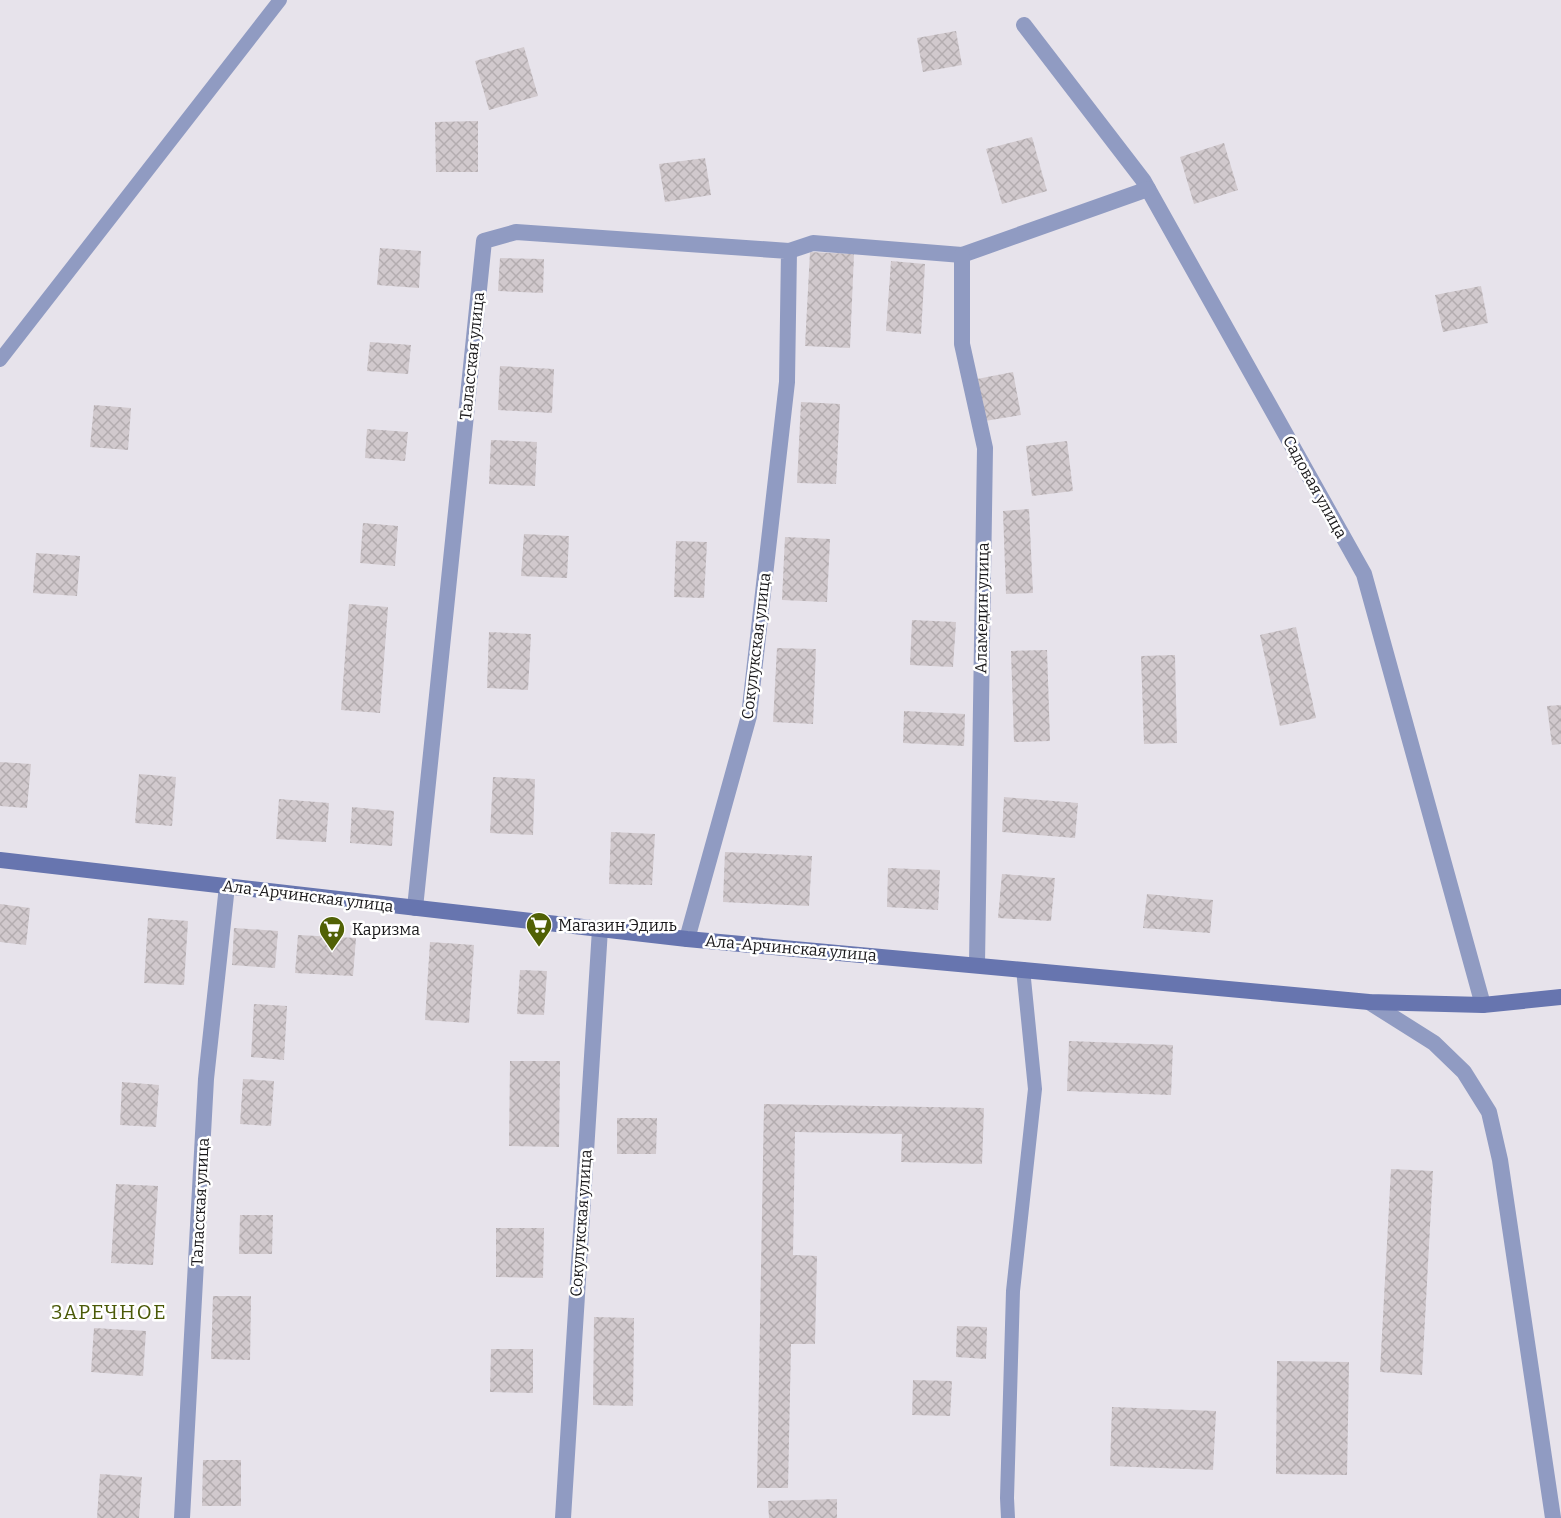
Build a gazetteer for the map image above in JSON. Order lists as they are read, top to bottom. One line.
{"streets":{"main road":["Ала-Арчинская улица"],"street":["Таласская улица","Садовая улица","Аламедин улица","Сокулукская улица"]},"crossings":[["Таласская улица","Сокулукская улица"],["Таласская улица","Ала-Арчинская улица"],["Садовая улица","Ала-Арчинская улица"],["Аламедин улица","Ала-Арчинская улица"],["Сокулукская улица","Ала-Арчинская улица"]],"districts":["ЗАРЕЧНОЕ"],"places":{"supermarket":["Магазин Эдиль","Каризма"]}}
